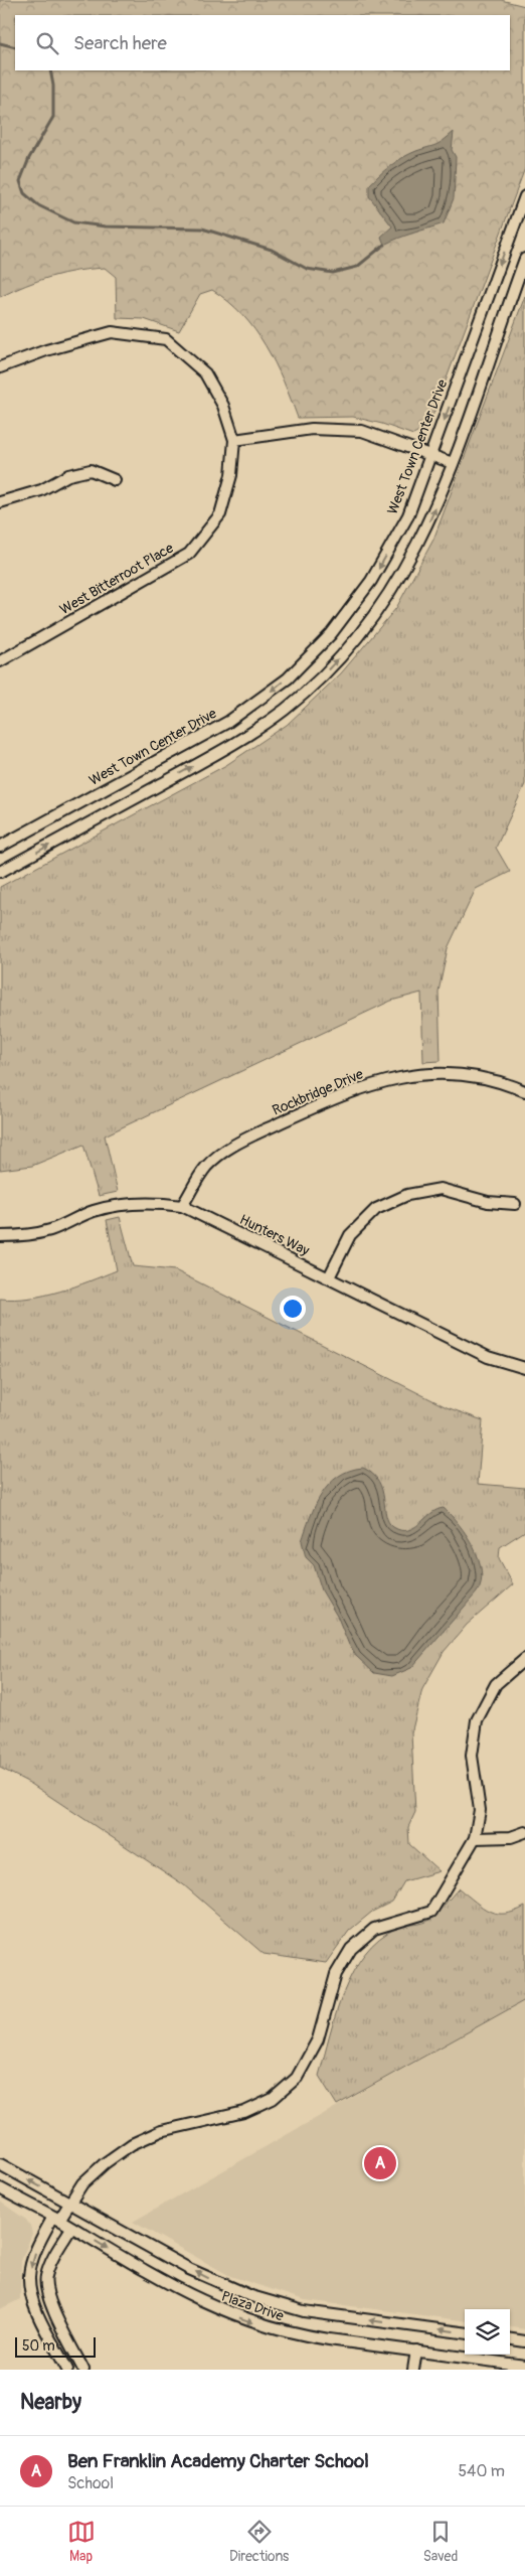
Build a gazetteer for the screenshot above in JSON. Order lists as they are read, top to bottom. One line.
{"streets":{"street":["West Town Center Drive","West Bitterroot Place","Rockbridge Drive","Hunters Way","Plaza Drive"]},"crossings":[["Rockbridge Drive","Hunters Way"]],"scale_bar":"50 m","page":{"search":"Search here","pins":"A","scale":"50 m","heading":"Nearby","list":[{"mark":"A","name":"Ben Franklin Academy Charter School","note":"School","value":"540 m"}],"nav":["Map","Directions","Saved"]}}
